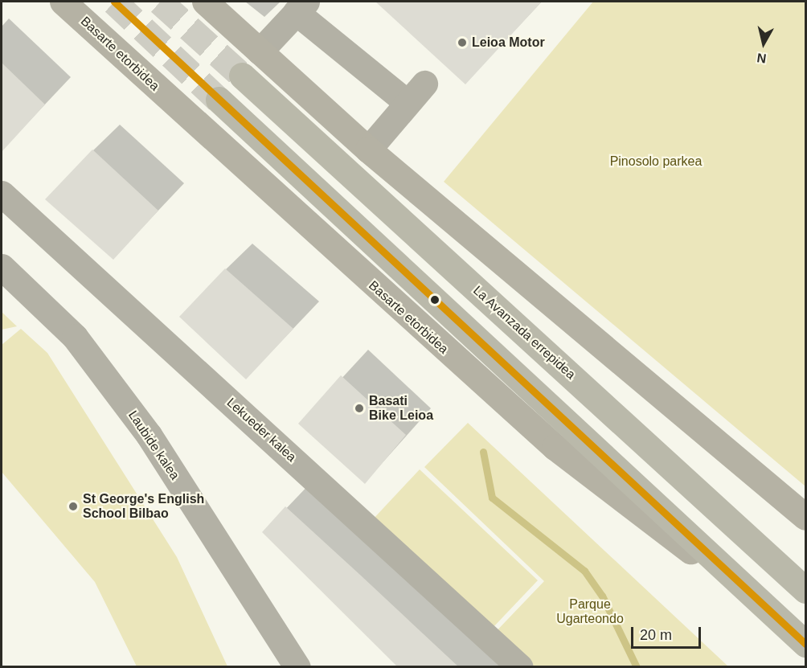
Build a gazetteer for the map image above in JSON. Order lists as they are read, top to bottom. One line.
{"streets":{"highway":["La Avanzada errepidea"],"main road":["Basarte etorbidea"],"street":["Lekueder kalea","Laubide kalea"]},"parks":["Pinosolo parkea","Parque Ugarteondo"],"places":["Leioa Motor","Basati Bike Leioa","St George's English School Bilbao"],"scale_bar":"20 m","north":"bottom"}
